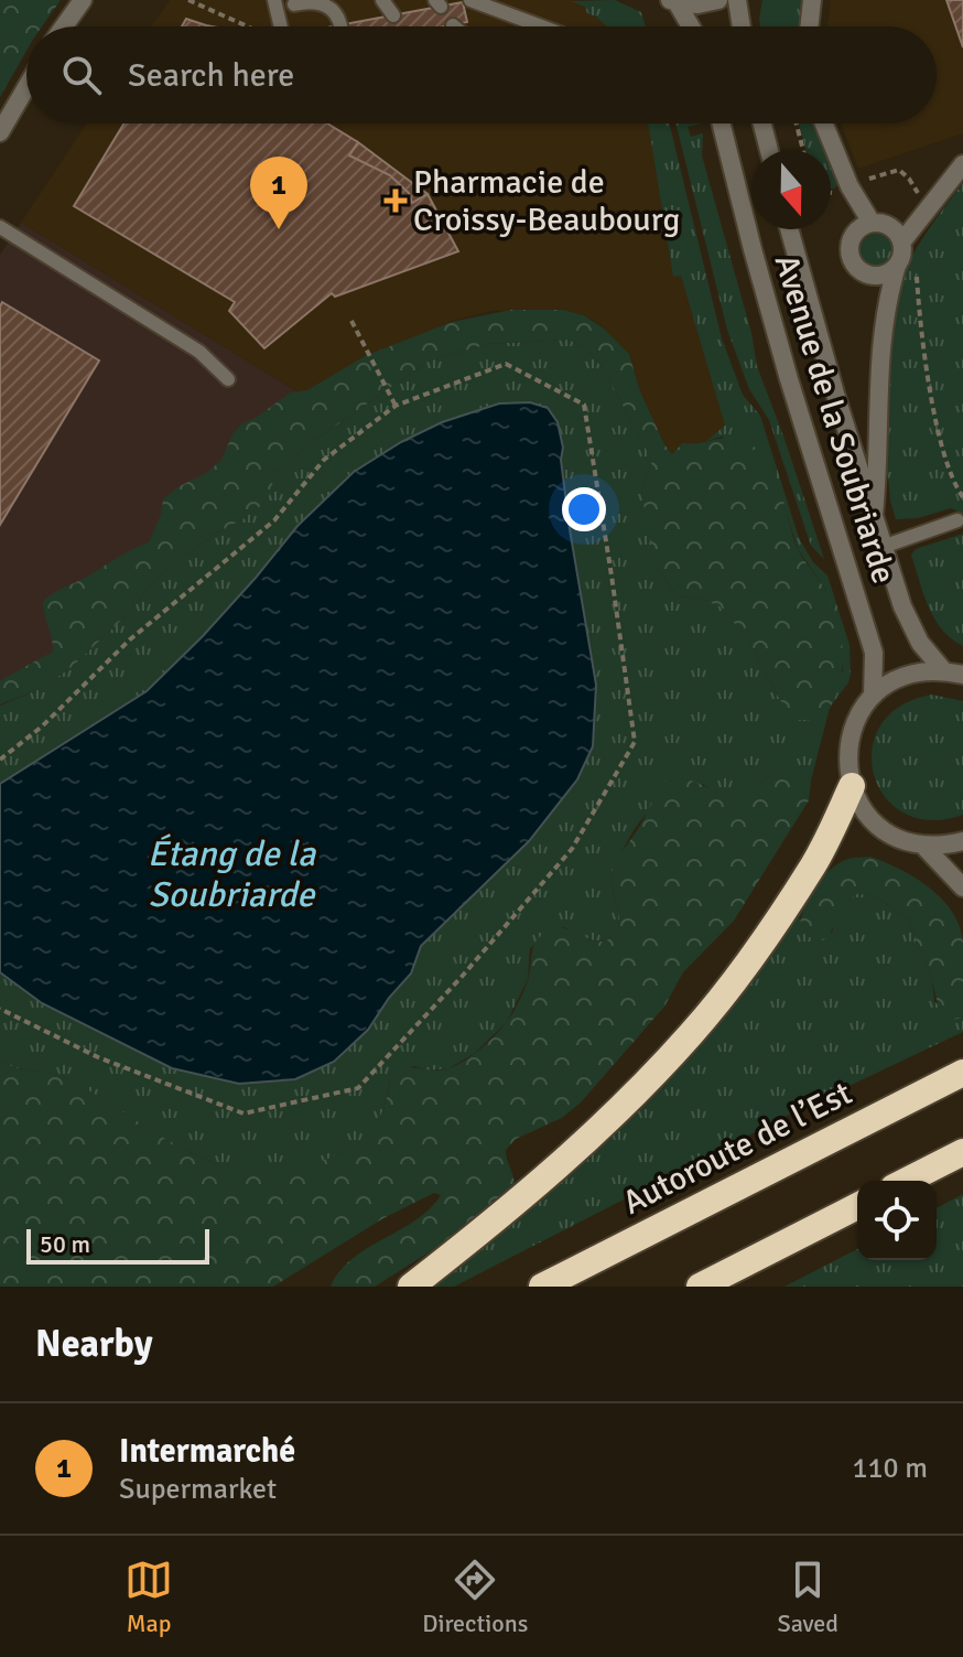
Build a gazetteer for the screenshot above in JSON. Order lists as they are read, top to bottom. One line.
{"streets":{"highway":["Autoroute de l’Est"],"street":["Avenue de la Soubriarde"]},"water":["Étang de la Soubriarde"],"places":{"health":["Pharmacie de Croissy-Beaubourg"]},"scale_bar":"50 m","north":"bottom","page":{"search":"Search here","pins":"1","scale":"50 m","heading":"Nearby","list":[{"mark":"1","name":"Intermarché","note":"Supermarket","value":"110 m"}],"nav":["Map","Directions","Saved"]}}
